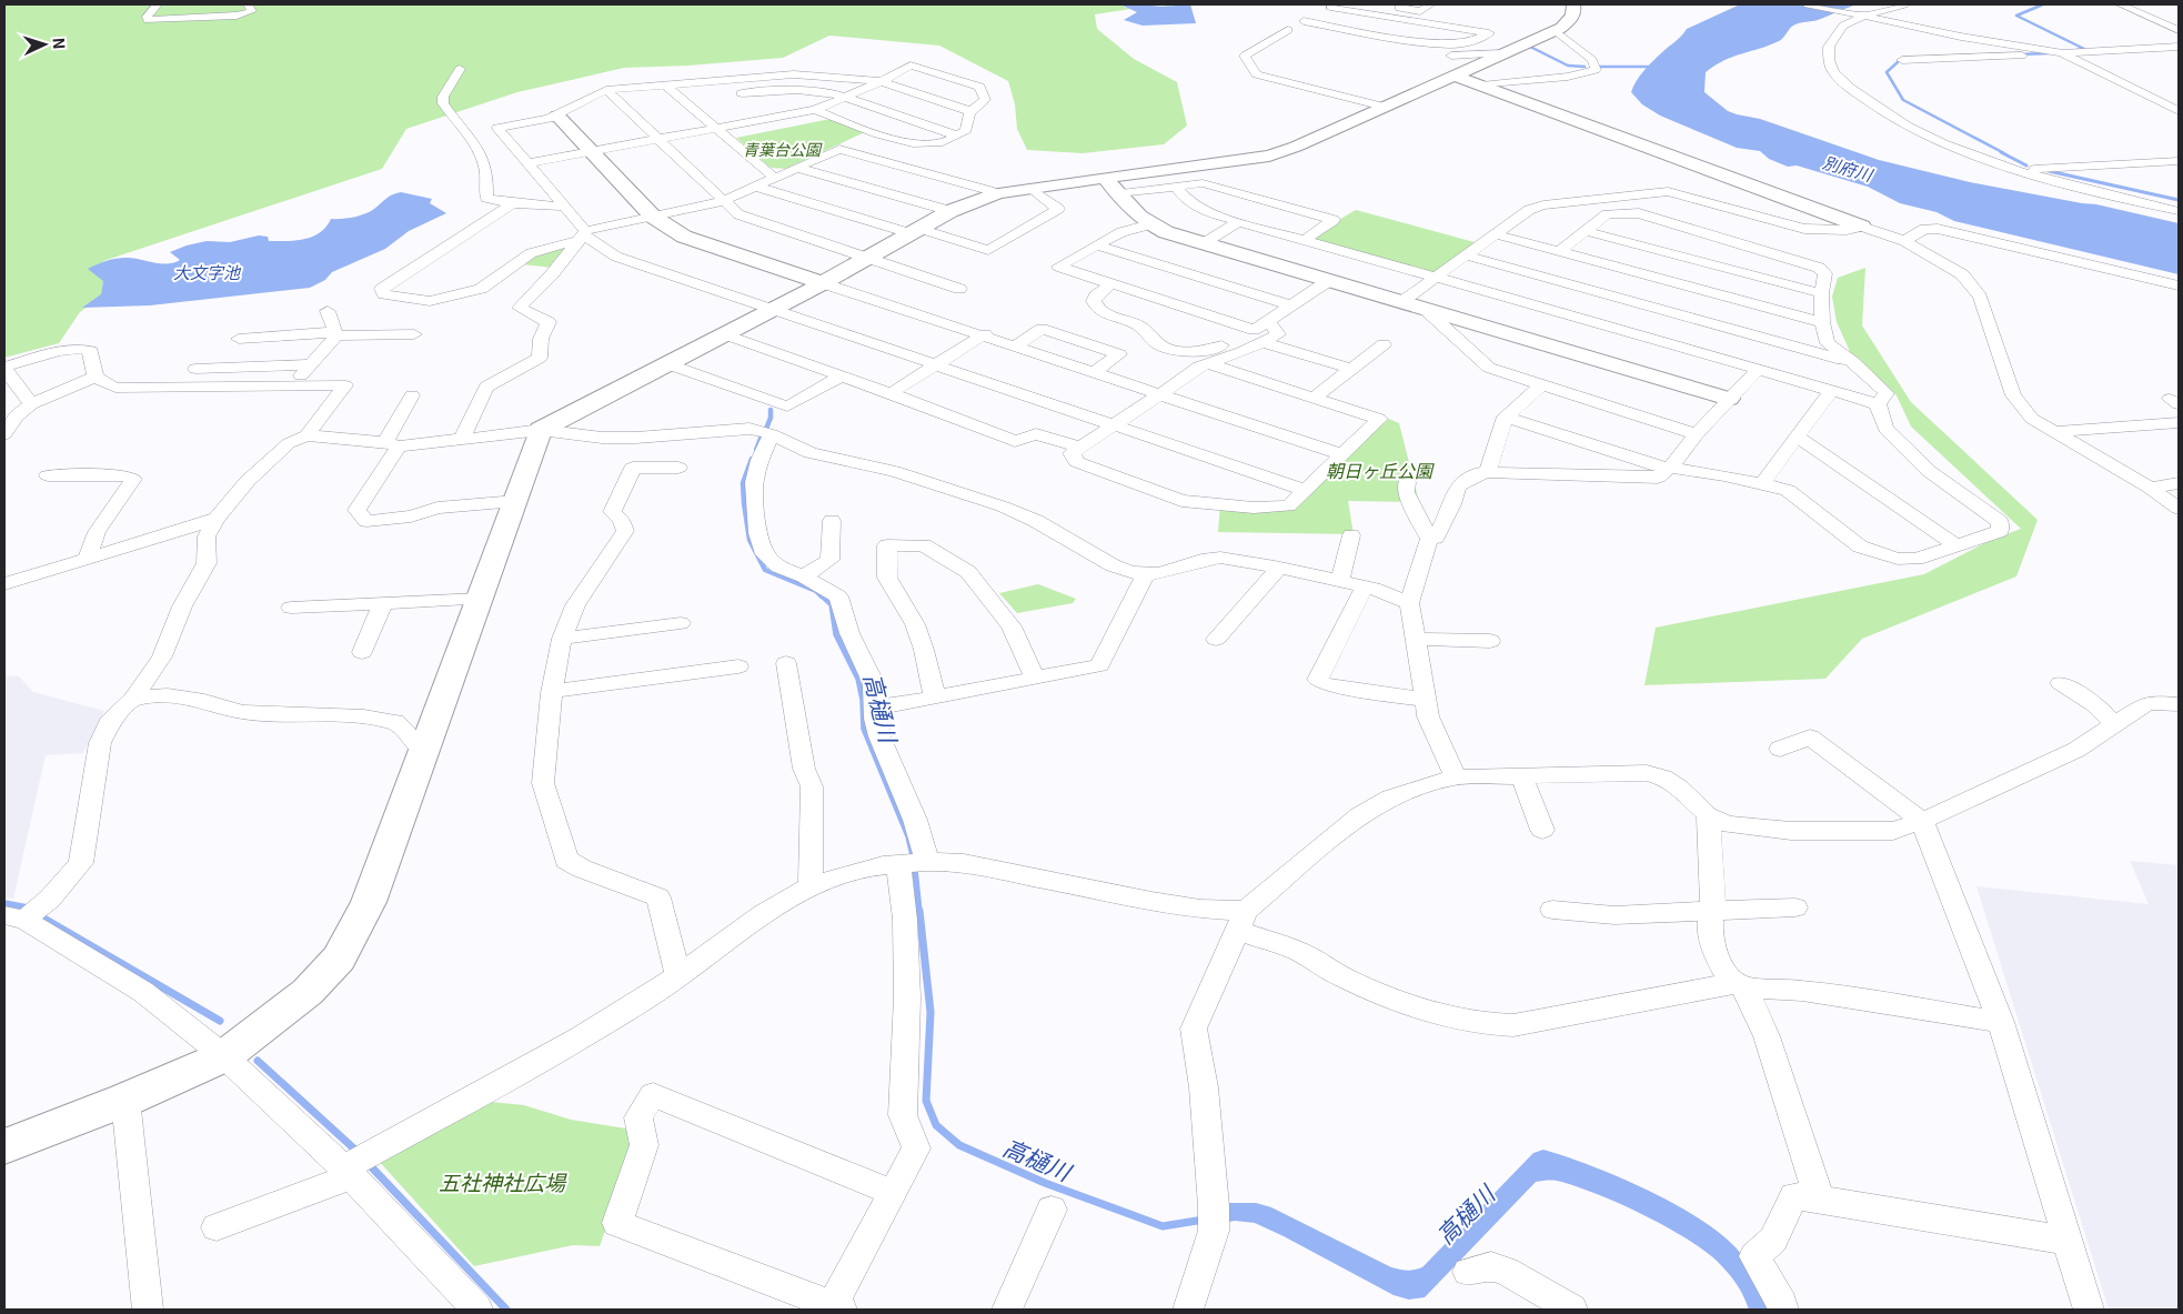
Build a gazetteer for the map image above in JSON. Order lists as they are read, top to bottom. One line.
{"water":["別府川","大文字池","高樋川"],"parks":["青葉台公園","朝日ヶ丘公園","五社神社広場"],"north":"right"}
